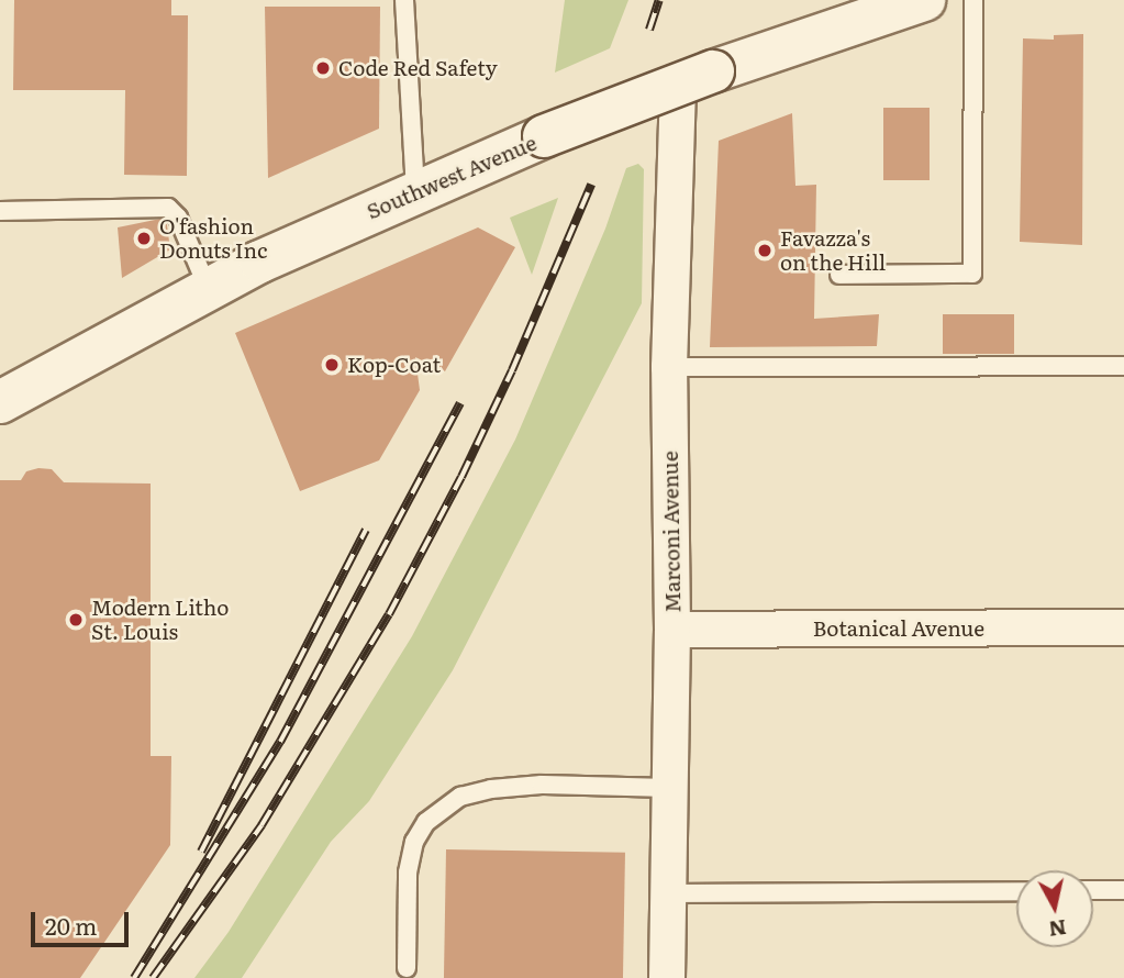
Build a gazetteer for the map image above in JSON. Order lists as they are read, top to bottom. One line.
{"streets":{"street":["Southwest Avenue","Marconi Avenue","Botanical Avenue"]},"crossings":[["Southwest Avenue","Marconi Avenue"],["Marconi Avenue","Botanical Avenue"]],"places":["Code Red Safety","O'fashion Donuts Inc","Favazza's on the Hill","Kop-Coat","Modern Litho St. Louis"],"scale_bar":"20 m","north":"bottom"}
